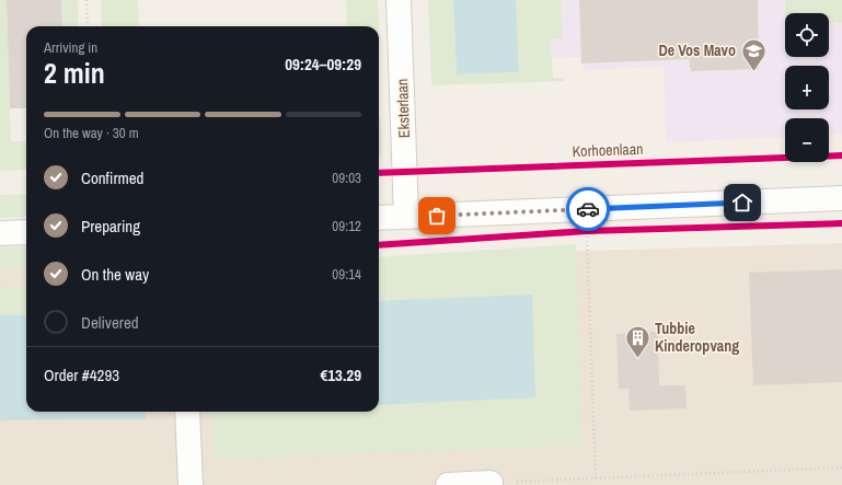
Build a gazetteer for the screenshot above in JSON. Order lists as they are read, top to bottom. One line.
{"streets":{"street":["Eksterlaan"],"cycle path":["Korhoenlaan"]},"places":{"school or university":["De Vos Mavo"],"building":["Tubbie Kinderopvang"]},"page":{"map_buttons":["+","−"],"heading":["2 min","Arriving in","09:24–09:29"],"panel":["Order #4293","€13.29"],"bar":"On the way · 30 m","list":[["Confirmed","09:03"],["Preparing","09:12"],["On the way","09:14"],"Delivered"]}}
